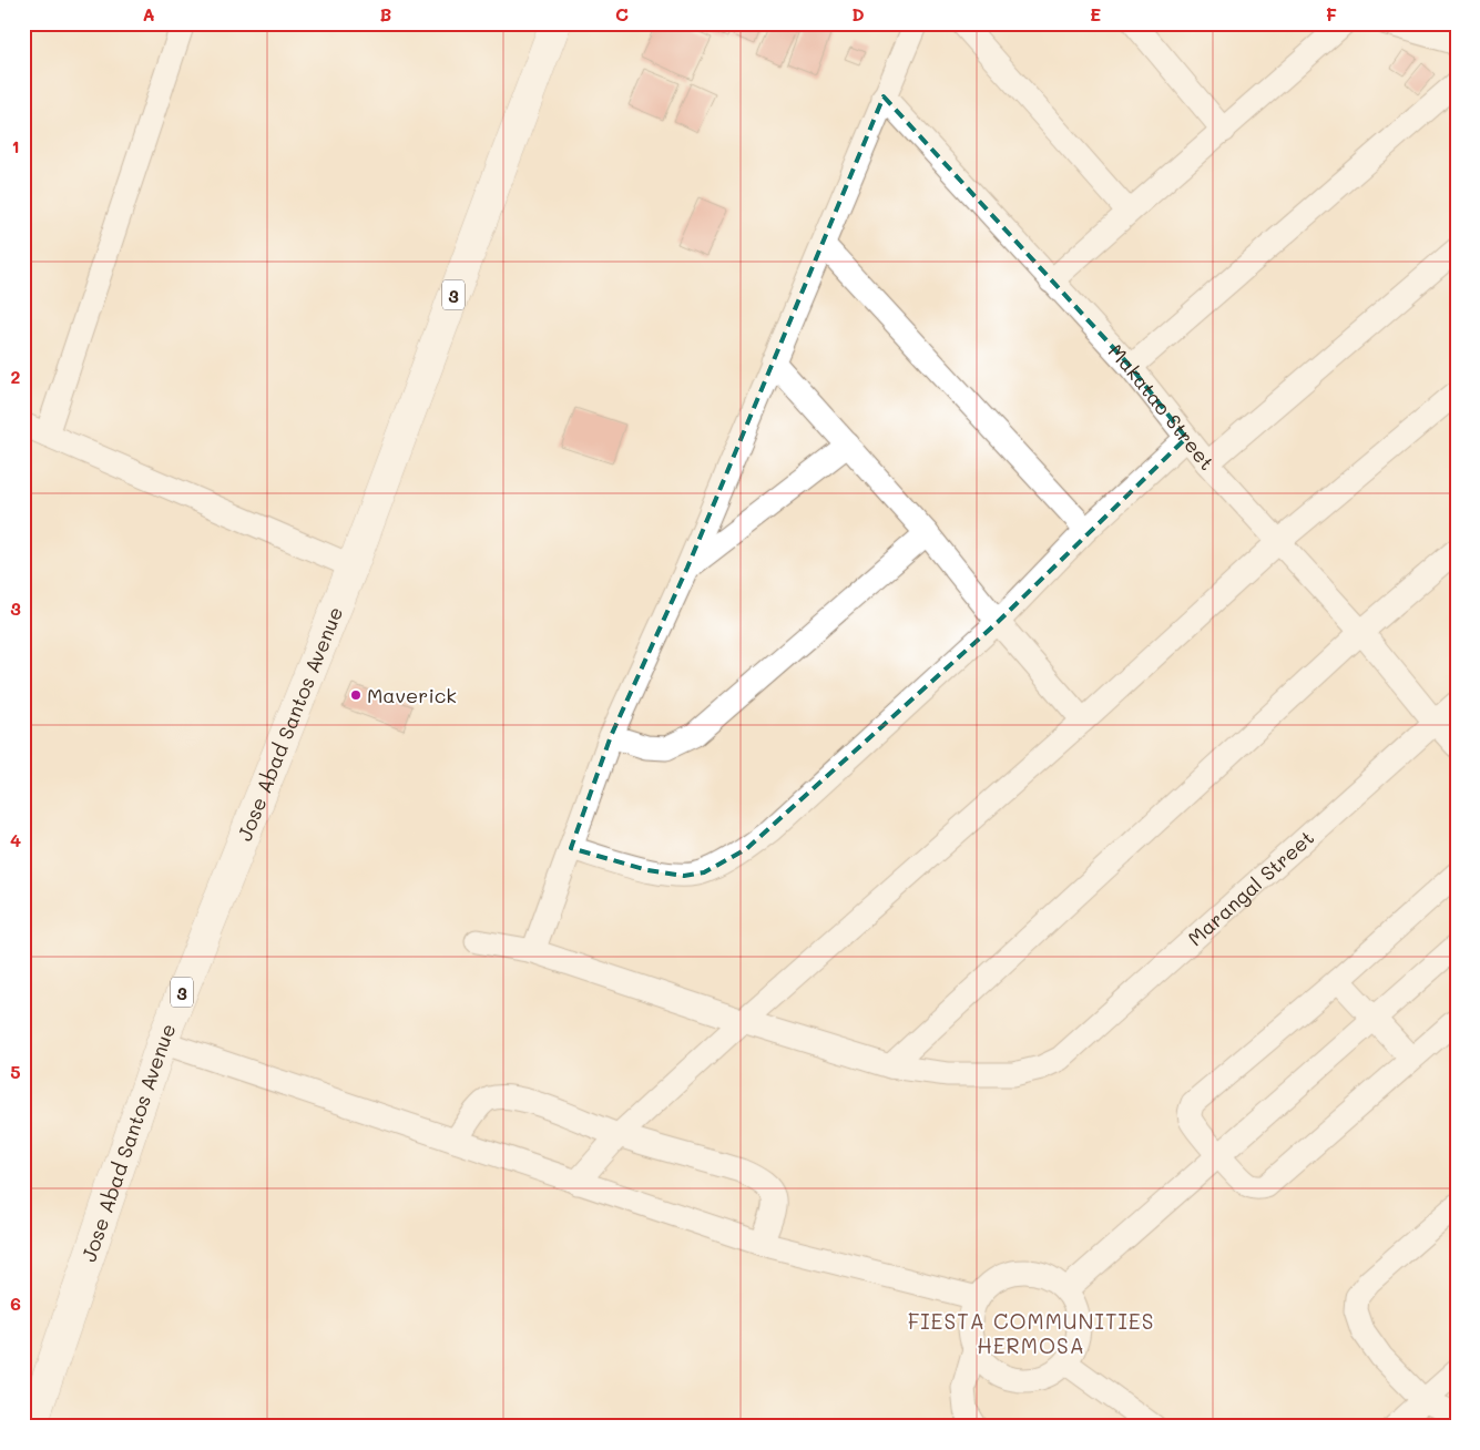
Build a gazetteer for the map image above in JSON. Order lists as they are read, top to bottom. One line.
{"streets":{"highway":["3","Jose Abad Santos Avenue"],"street":["Makatao Street","Marangal Street"]},"crossings":[["Makatao Street","Marangal Street"]],"districts":["FIESTA COMMUNITIES HERMOSA"],"places":["Maverick"],"grid":{"columns":["A","B","C","D","E","F"],"rows":["1","2","3","4","5","6"]}}
